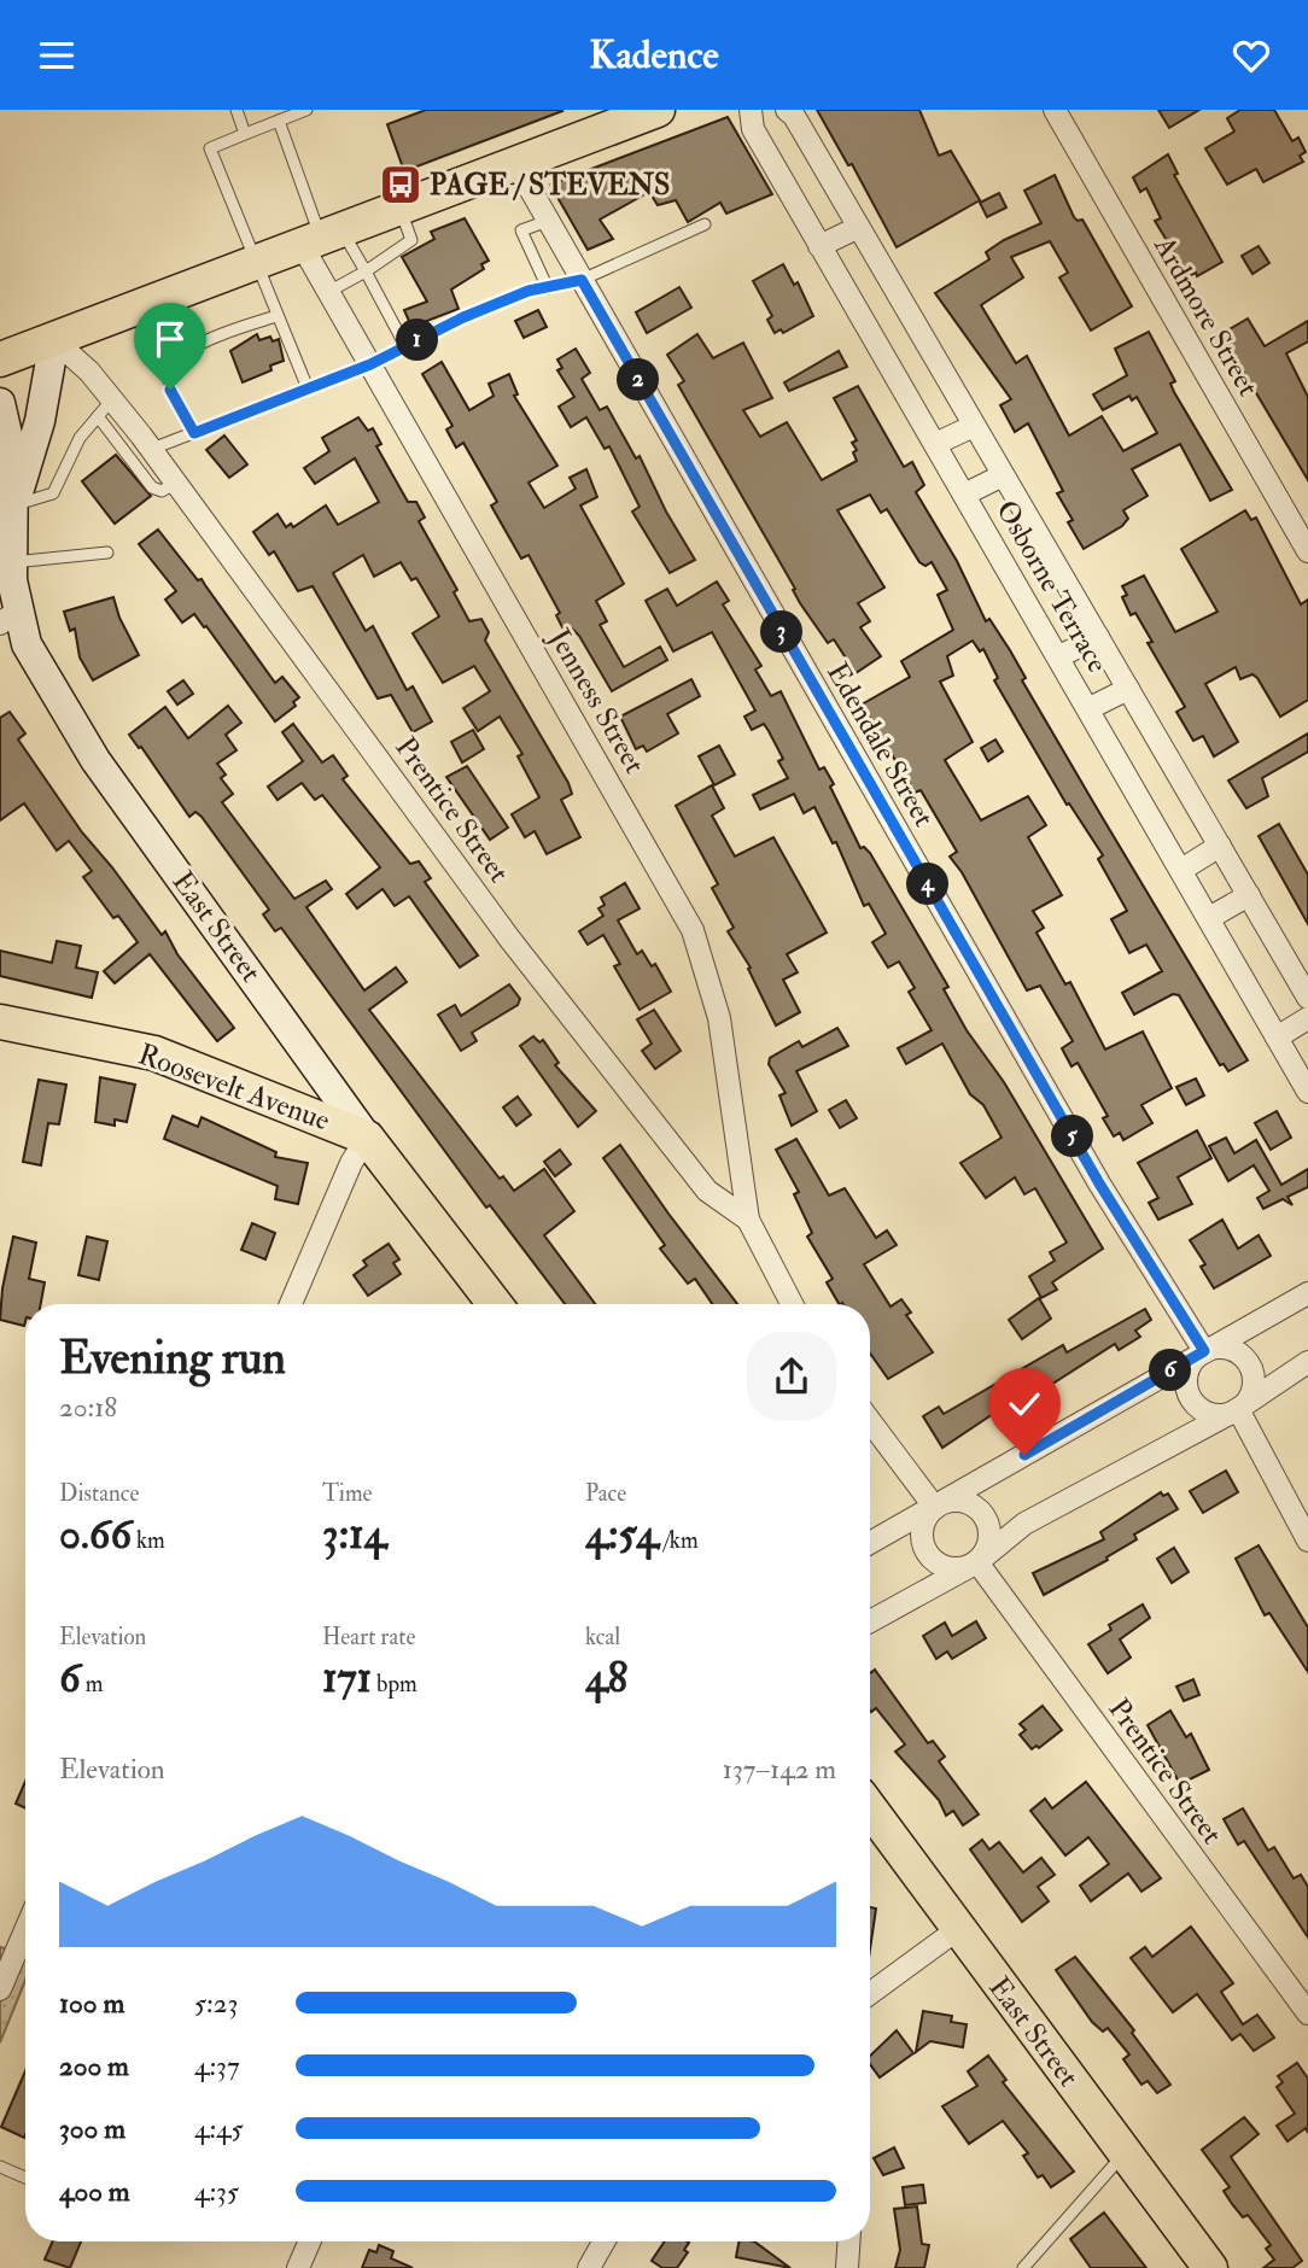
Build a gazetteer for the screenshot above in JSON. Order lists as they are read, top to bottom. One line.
{"streets":{"main road":["East Street","Roosevelt Avenue"],"street":["Ardmore Street","Osborne Terrace","Jenness Street","Edendale Street","Prentice Street"]},"crossings":[["Jenness Street","Prentice Street"],["Prentice Street","East Street"],["East Street","Roosevelt Avenue"]],"places":{"bus stop":["PAGE / STEVENS"]},"page":{"header":"Kadence","pins":["1","2","3","4","5","6"],"heading":["Evening run","20:18"],"stats":[["Distance","0.66 km"],["Time","3:14"],["Pace","4:54 /km"],["Elevation","6 m"],["Heart rate","171 bpm"],["kcal","48"]],"chart":["Elevation","137–142 m"],"list":[{"name":"100 m","note":"5:23"},{"name":"200 m","note":"4:37"},{"name":"300 m","note":"4:45"},{"name":"400 m","note":"4:35"}]}}
